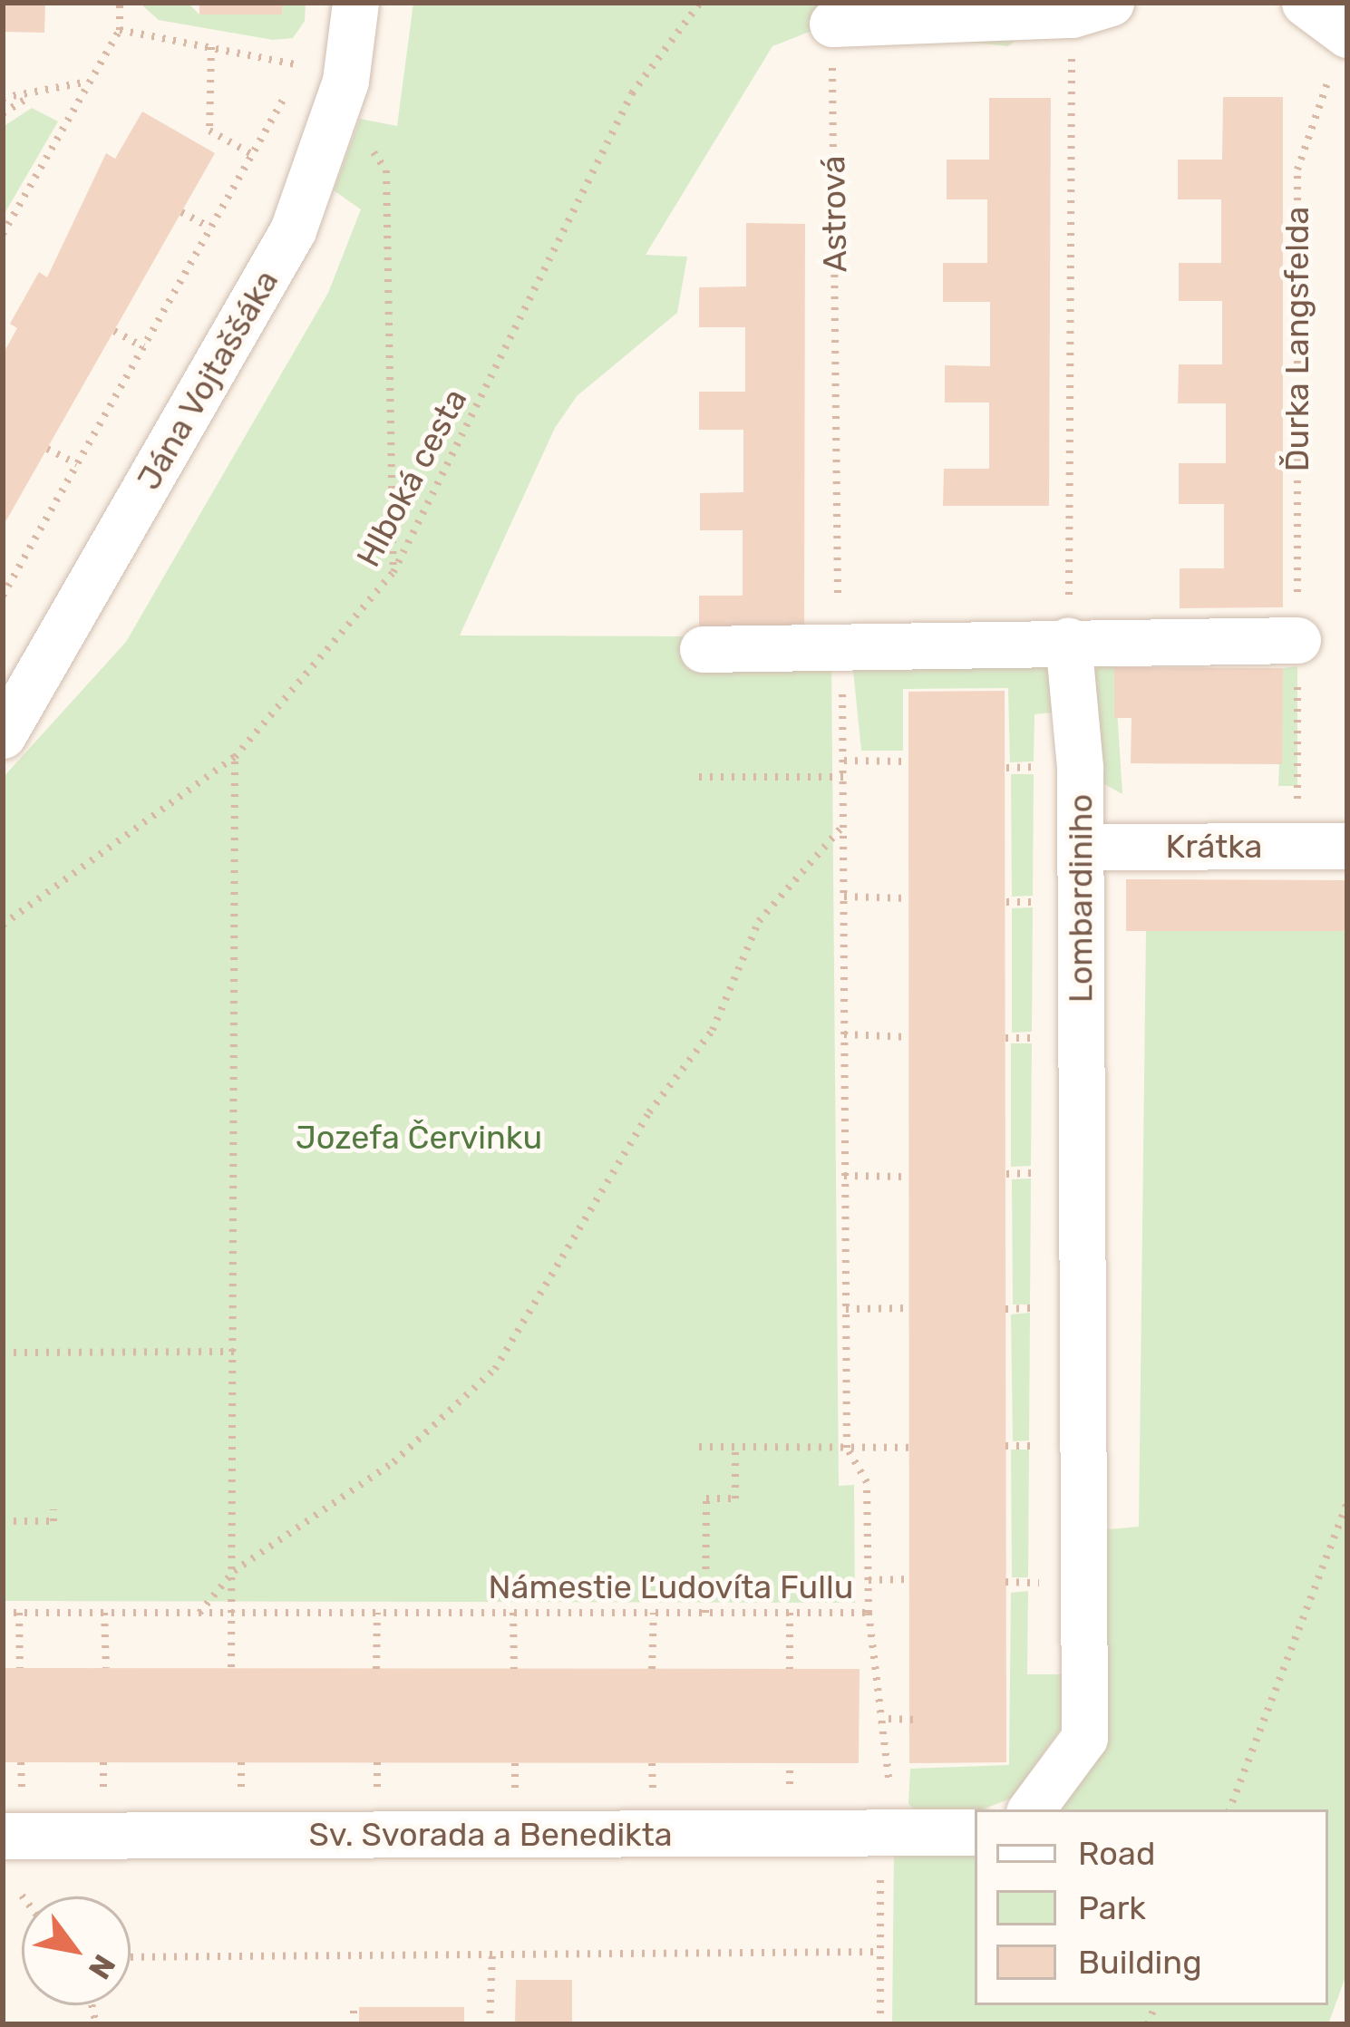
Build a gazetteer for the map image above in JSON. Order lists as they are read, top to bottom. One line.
{"streets":{"street":["Jána Vojtaššáka","Krátka","Lombardiniho","Sv. Svorada a Benedikta"],"path":["Astrová","Ďurka Langsfelda","Hlboká cesta","Námestie Ľudovíta Fullu"]},"crossings":[["Astrová","Námestie Ľudovíta Fullu"],["Ďurka Langsfelda","Krátka"],["Krátka","Lombardiniho"]],"parks":["Jozefa Červinku"],"legend":["Road","Park","Building"],"north":"bottom right"}
